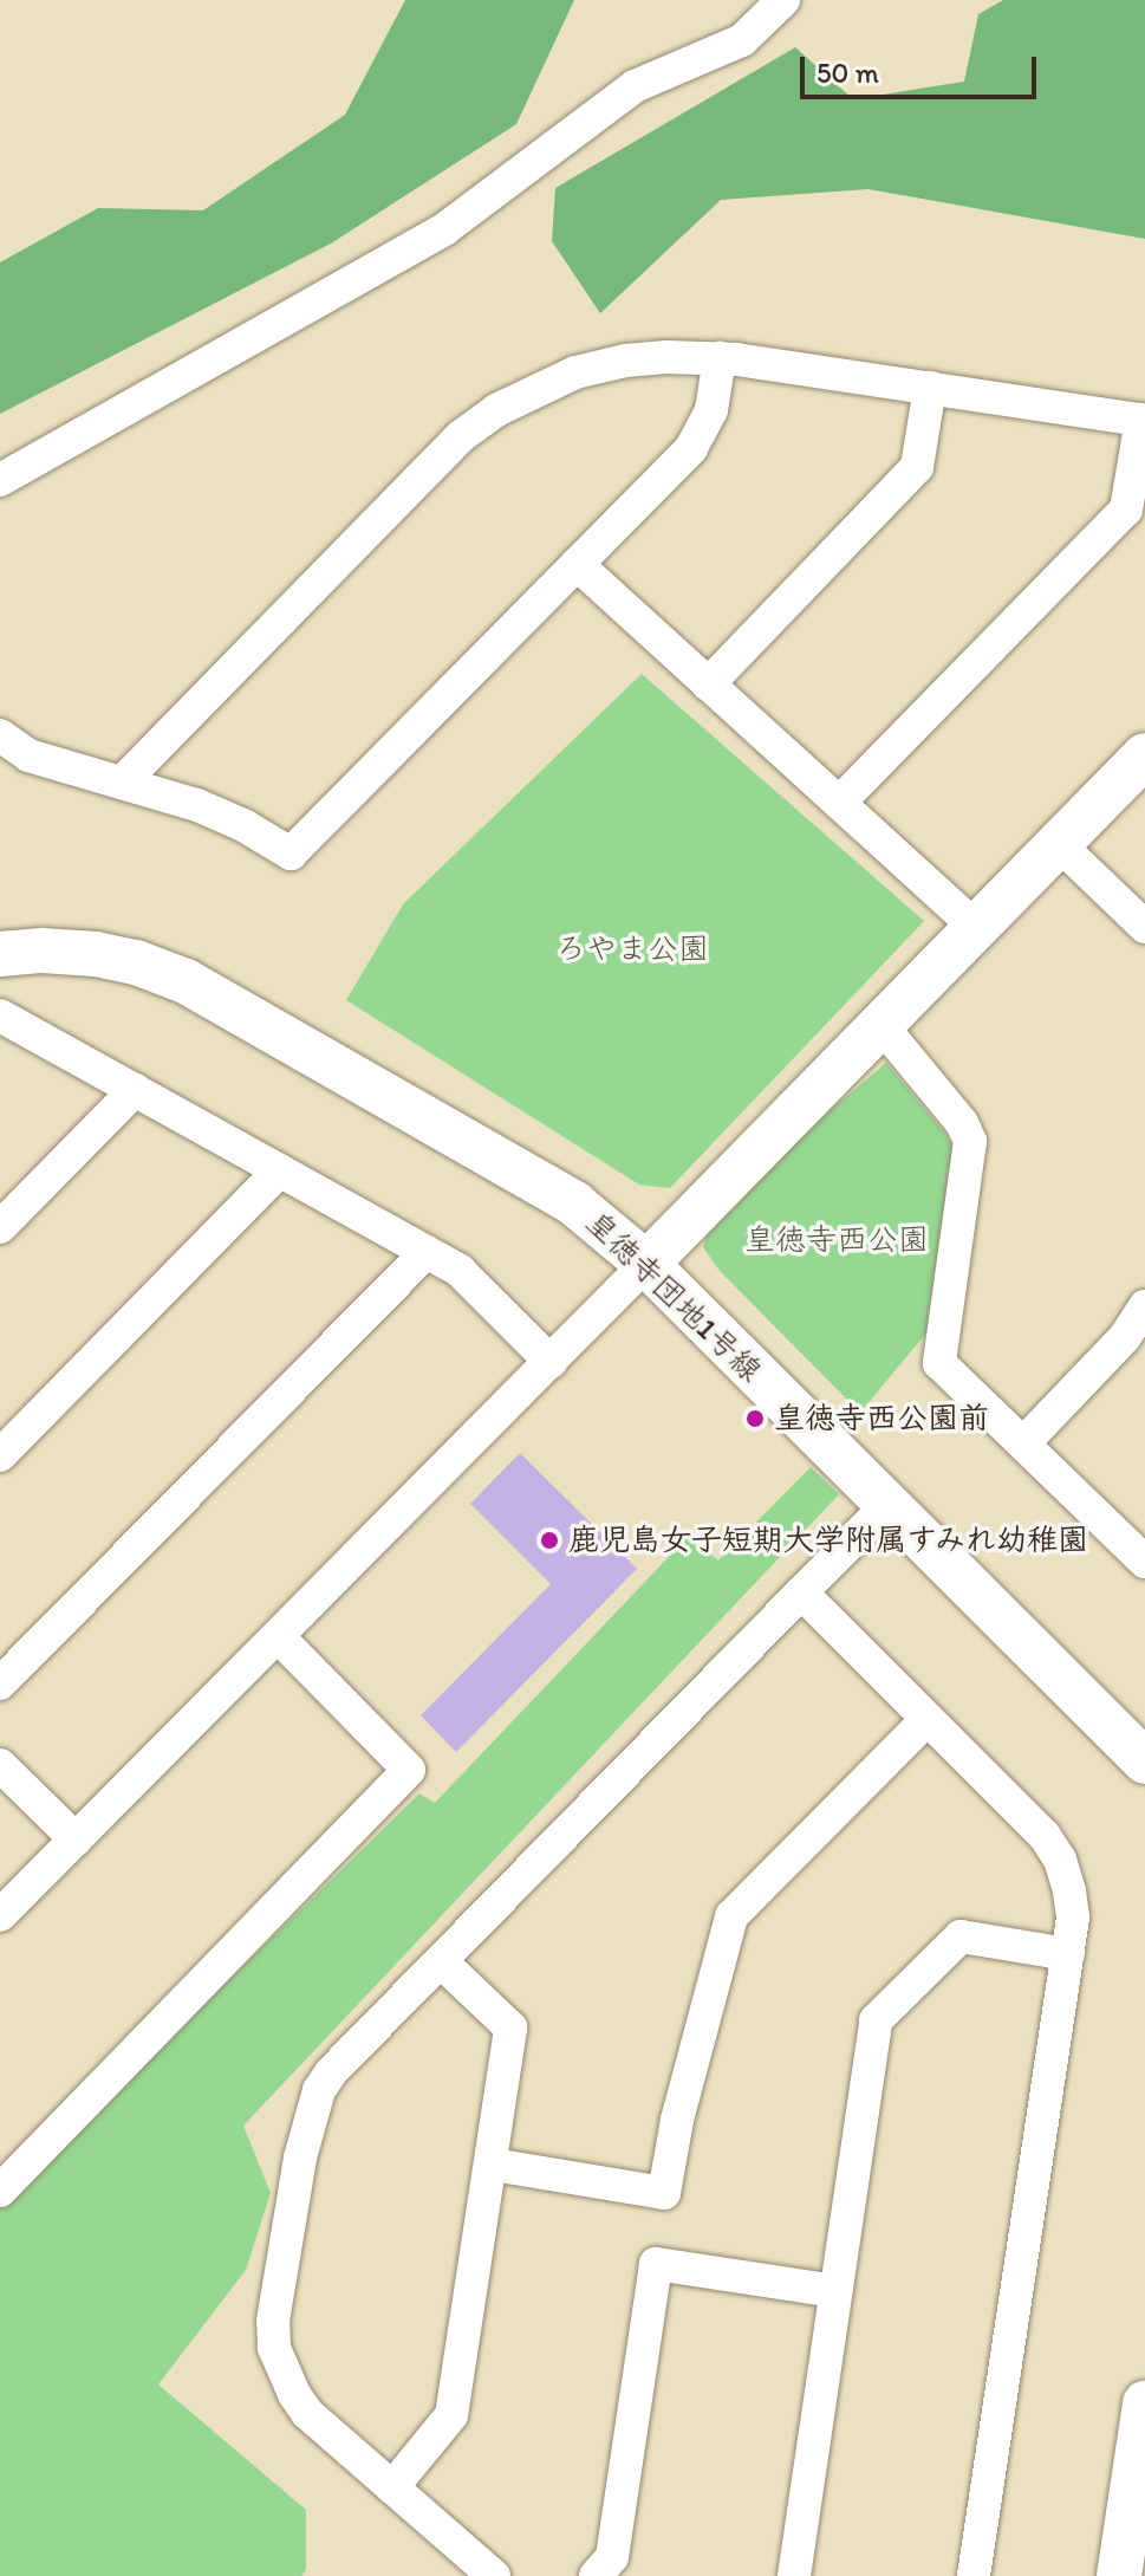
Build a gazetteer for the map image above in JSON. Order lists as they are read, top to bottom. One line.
{"streets":{"street":["皇徳寺団地1号線"]},"parks":["ろやま公園","皇徳寺西公園"],"places":["皇徳寺西公園前","鹿児島女子短期大学附属すみれ幼稚園"],"scale_bar":"50 m"}
